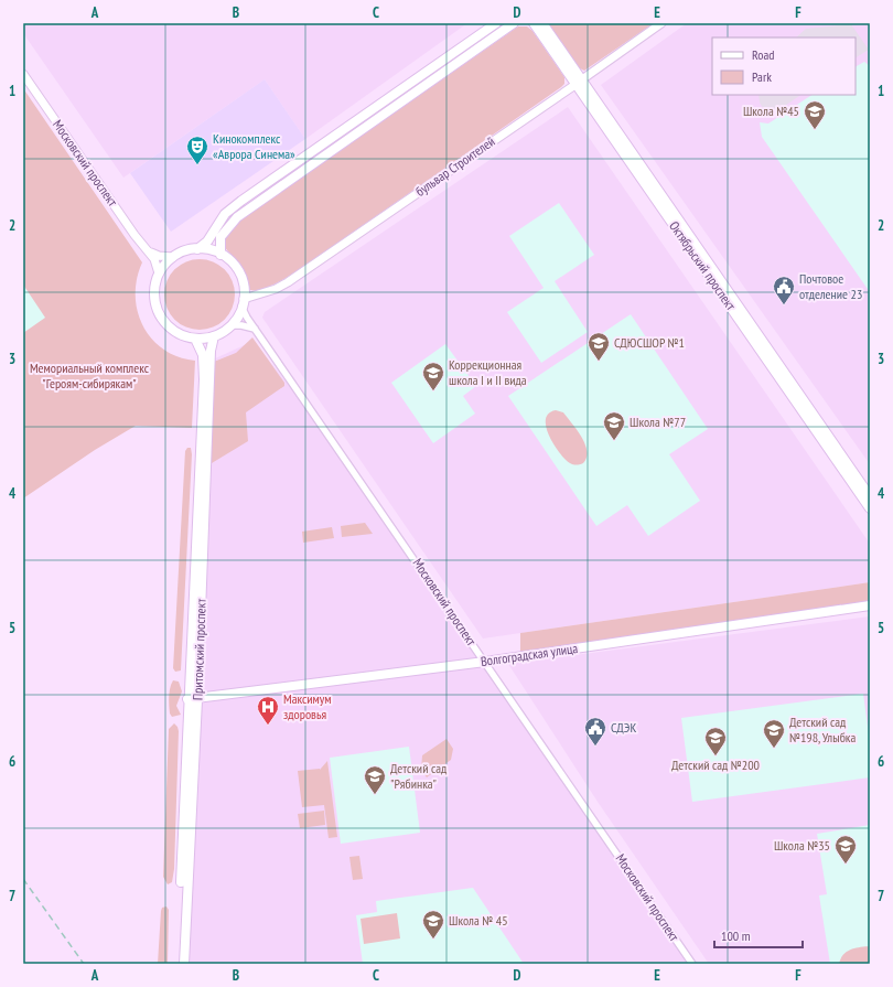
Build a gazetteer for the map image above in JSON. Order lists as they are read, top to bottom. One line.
{"streets":{"main road":["Октябрьский проспект","Притомский проспект","Волгоградская улица"],"street":["Московский проспект","бульвар Строителей"]},"crossings":[["Московский проспект","бульвар Строителей"],["Московский проспект","Притомский проспект"],["Московский проспект","Волгоградская улица"],["бульвар Строителей","Октябрьский проспект"],["бульвар Строителей","Притомский проспект"],["Притомский проспект","Волгоградская улица"]],"parks":["Мемориальный комплекс \"Героям-сибирякам\""],"places":{"school or university":["Школа №45","СДЮСШОР №1","Коррекционная школа I и II вида","Школа №77","Детский сад №198, Улыбка","Детский сад №200","Детский сад \"Рябинка\"","Школа №35","Школа № 45"],"theatre":["Кинокомплекс «Аврора Синема»"],"public building":["Почтовое отделение 23","СДЭК"],"hospital":["Максимум здоровья"]},"legend":["Road","Park"],"scale_bar":"100 m","grid":{"columns":["A","B","C","D","E","F"],"rows":["1","2","3","4","5","6","7"]}}
